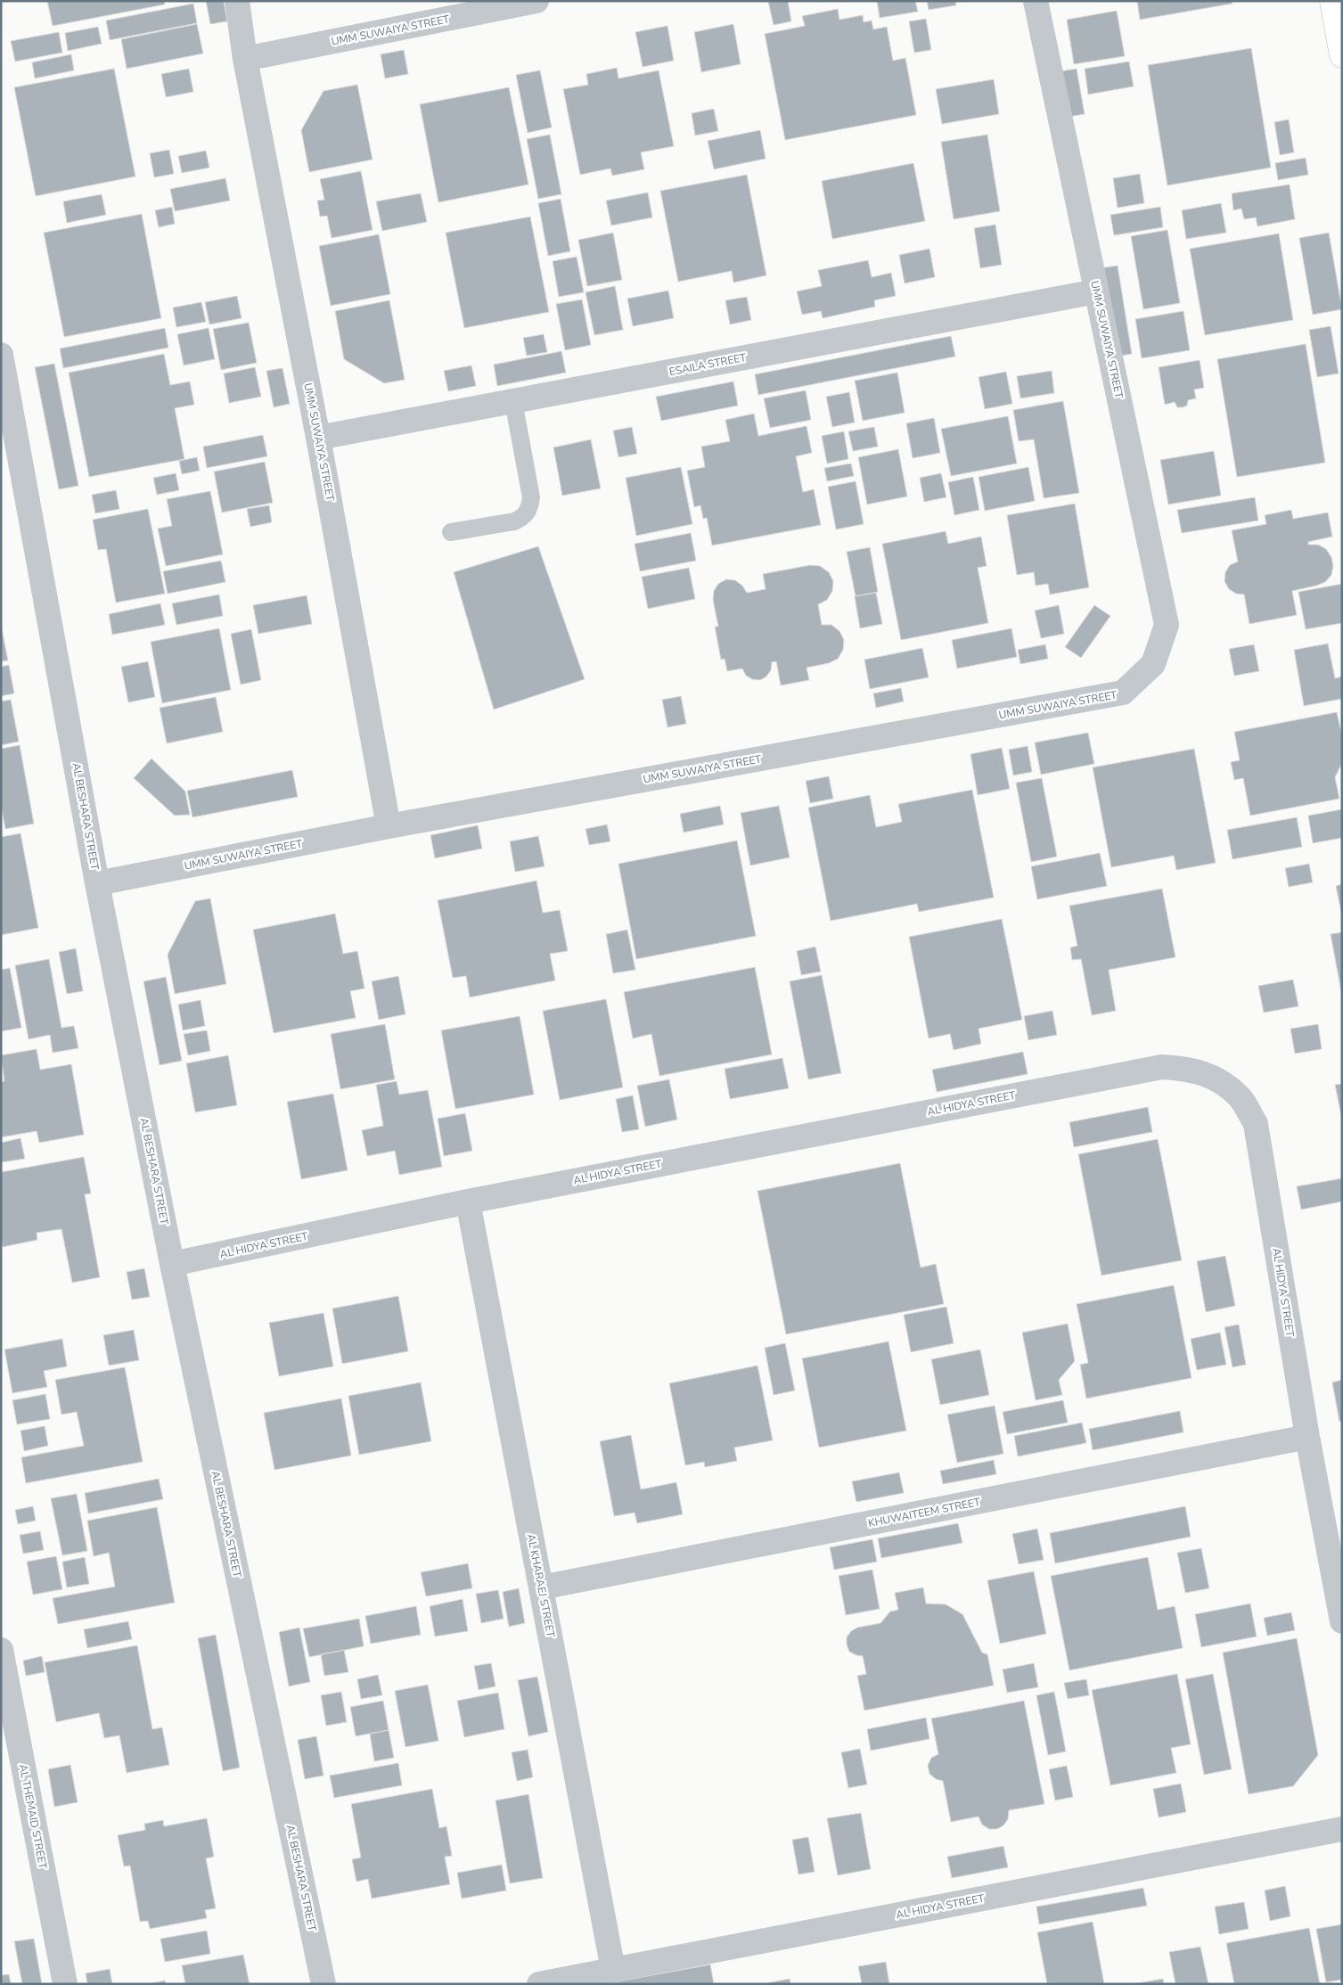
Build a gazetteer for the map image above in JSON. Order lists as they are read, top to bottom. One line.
{"streets":{"street":["UMM SUWAIYA STREET","ESAILA STREET","AL BESHARA STREET","AL HIDYA STREET","KHUWAITEEM STREET","AL KHARAEJ STREET","AL THEMAID STREET"]},"crossings":[["UMM SUWAIYA STREET","ESAILA STREET"],["UMM SUWAIYA STREET","AL BESHARA STREET"],["AL BESHARA STREET","AL HIDYA STREET"],["AL HIDYA STREET","KHUWAITEEM STREET"],["AL HIDYA STREET","AL KHARAEJ STREET"],["KHUWAITEEM STREET","AL KHARAEJ STREET"]]}
